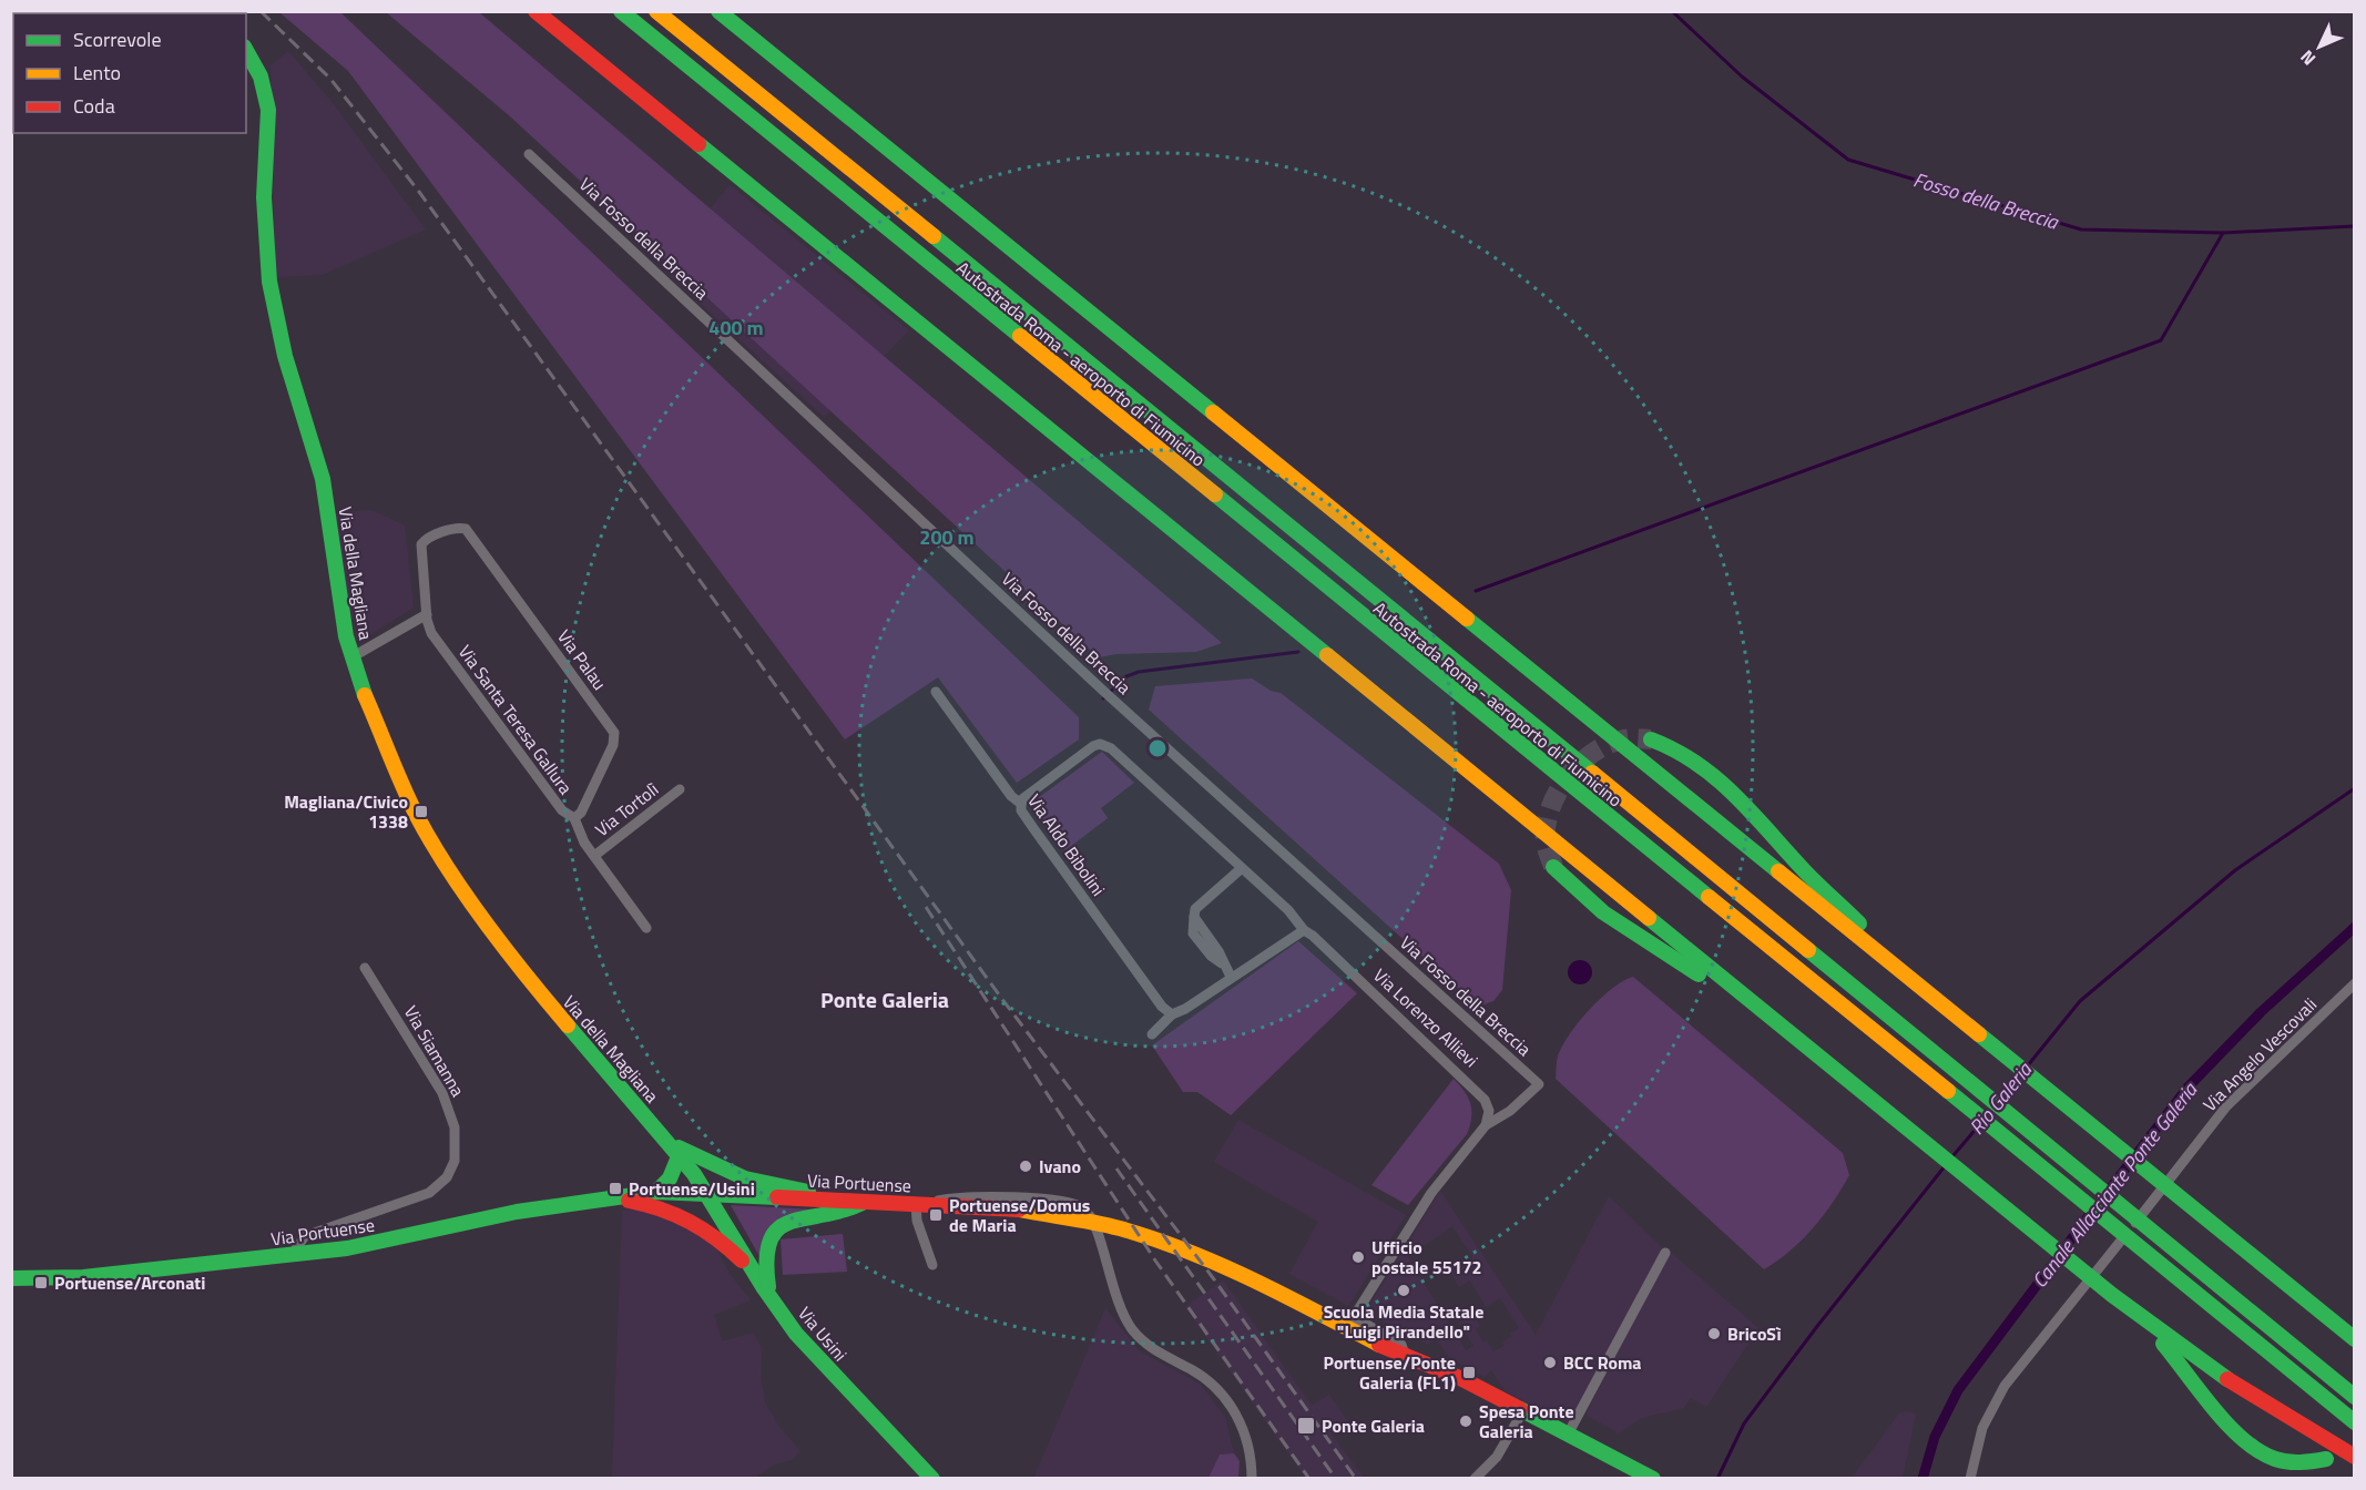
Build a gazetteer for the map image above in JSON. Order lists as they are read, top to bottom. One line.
{"streets":{"main road":["Autostrada Roma - aeroporto di Fiumicino","Via della Magliana","Via Portuense","Via Usini"],"street":["Via Fosso della Breccia","Via Palau","Via Santa Teresa Gallura","Via Tortolì","Via Aldo Bibolini","Via Lorenzo Allievi","Via Siamanna","Via Angelo Vescovali"]},"crossings":[["Via Fosso della Breccia","Via Lorenzo Allievi"],["Via della Magliana","Via Usini"],["Via Palau","Via Santa Teresa Gallura"],["Via Santa Teresa Gallura","Via Tortolì"],["Via Aldo Bibolini","Via Lorenzo Allievi"],["Via Siamanna","Via Portuense"],["Via Portuense","Via Usini"]],"districts":["Ponte Galeria"],"water":["Fosso della Breccia","Rio Galeria","Canale Allacciante Ponte Galeria"],"places":{"transit":["Magliana/Civico 1338","Portuense/Usini","Portuense/Domus de Maria","Portuense/Arconati","Portuense/Ponte Galeria (FL1)","Ponte Galeria"],"other":["Ivano","Ufficio postale 55172","Scuola Media Statale \"Luigi Pirandello\"","BricoSì","BCC Roma","Spesa Ponte Galeria"]},"legend":["Scorrevole","Lento","Coda"],"north":"bottom left","rings":["400 m","200 m"]}
